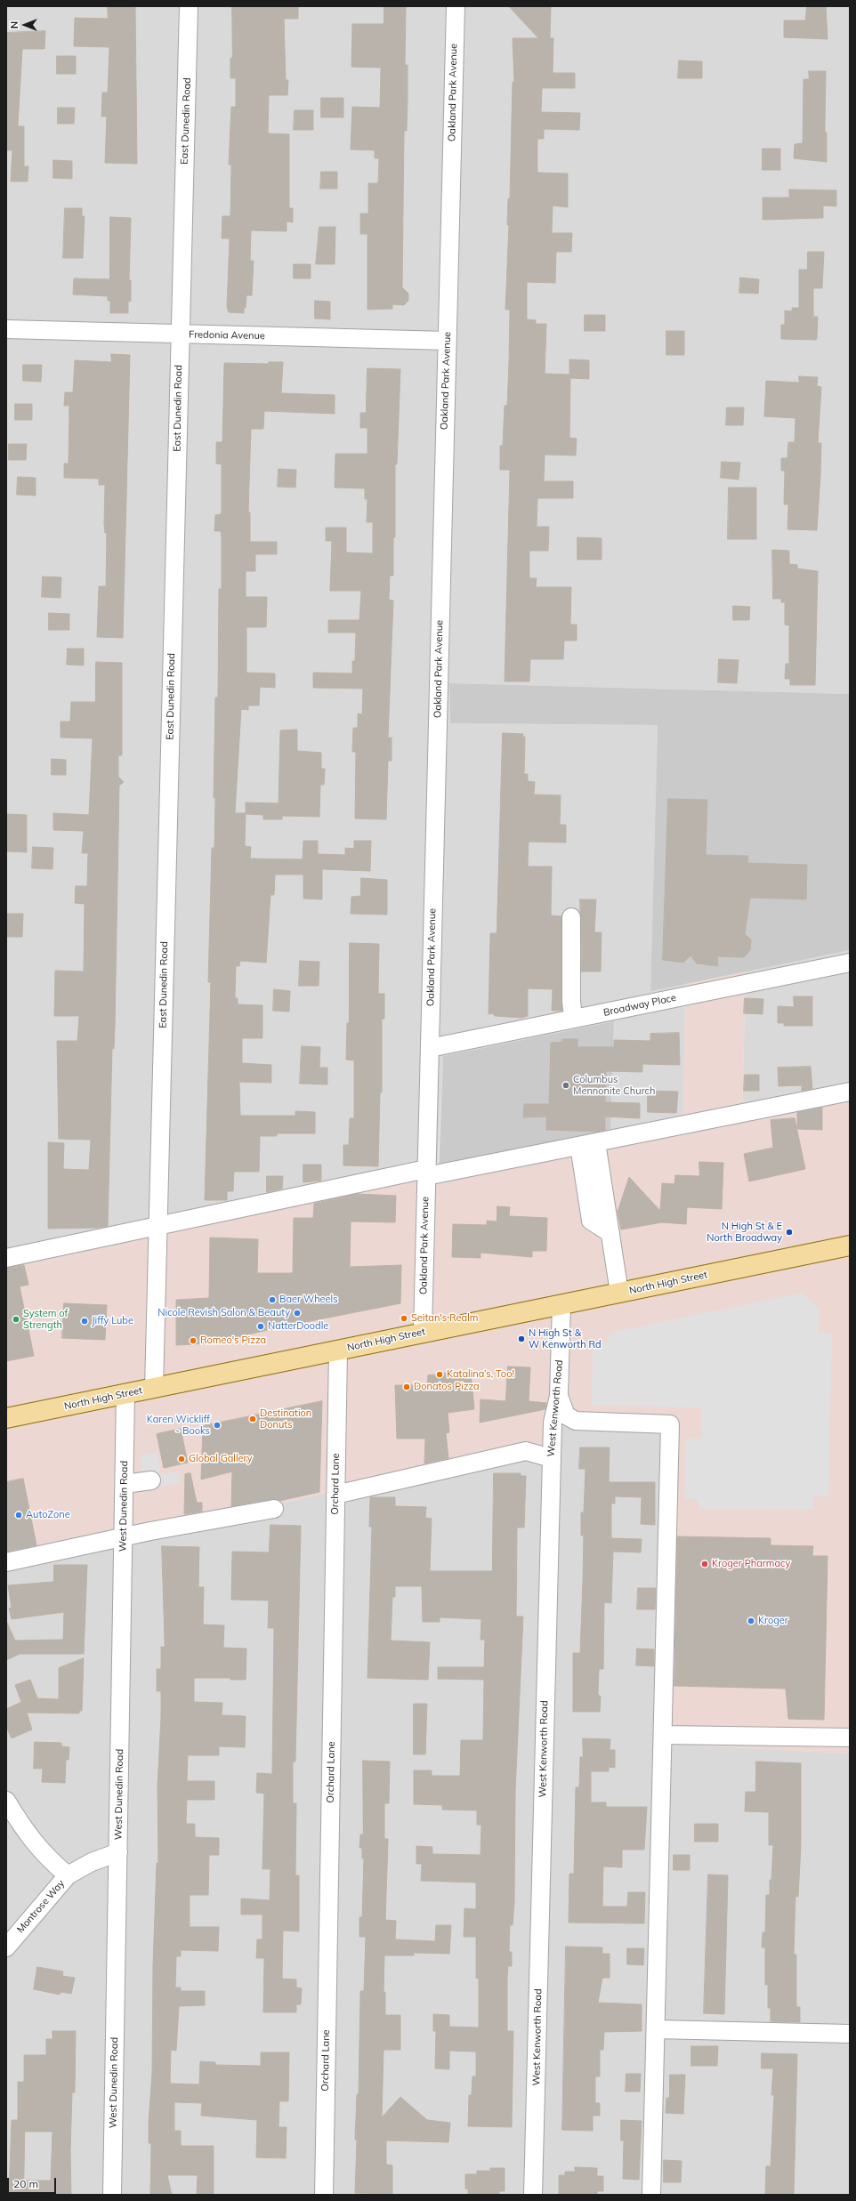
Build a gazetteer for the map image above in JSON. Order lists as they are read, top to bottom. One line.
{"streets":{"main road":["North High Street"],"street":["Oakland Park Avenue","East Dunedin Road","Fredonia Avenue","Broadway Place","West Kenworth Road","Orchard Lane","West Dunedin Road","Montrose Way"]},"crossings":[["Oakland Park Avenue","Fredonia Avenue"],["Oakland Park Avenue","Broadway Place"],["Oakland Park Avenue","North High Street"],["East Dunedin Road","Fredonia Avenue"],["East Dunedin Road","North High Street"],["North High Street","West Kenworth Road"],["North High Street","Orchard Lane"],["North High Street","West Dunedin Road"],["West Dunedin Road","Montrose Way"]],"places":["Columbus Mennonite Church","N High St & E North Broadway","Baer Wheels","Nicole Revish Salon & Beauty","Seitan's Realm","System of Strength","Jiffy Lube","NatterDoodle","N High St & W Kenworth Rd","Romeo's Pizza","Katalina’s, Too!","Donatos Pizza","Destination Donuts","Karen Wickliff - Books","Global Gallery","AutoZone","Kroger Pharmacy","Kroger"],"scale_bar":"20 m","north":"left"}
